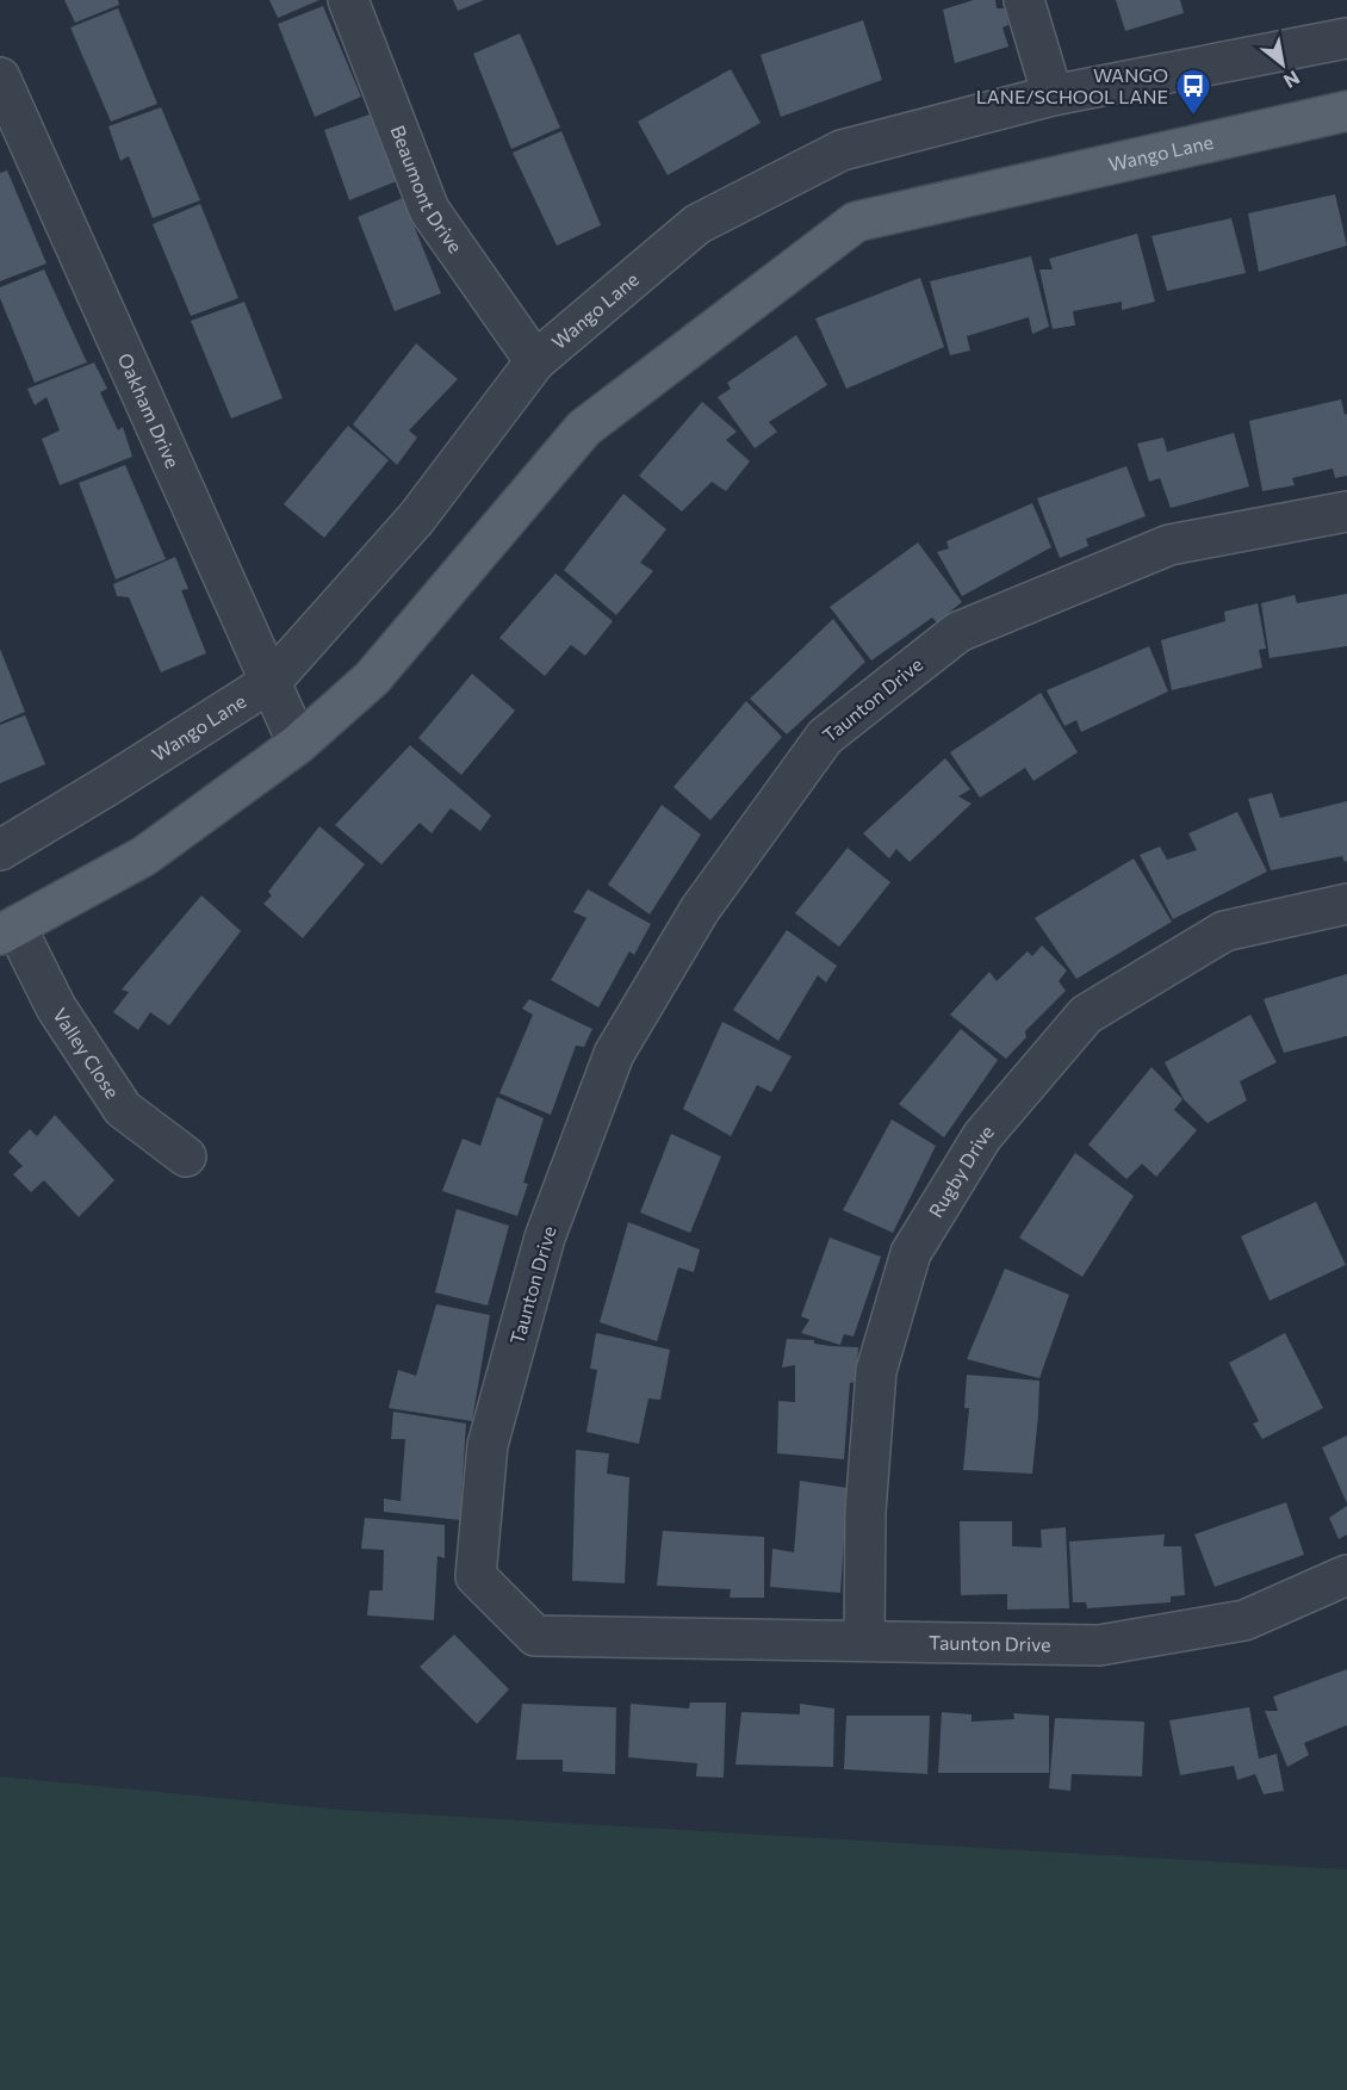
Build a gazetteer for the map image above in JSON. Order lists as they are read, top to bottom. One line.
{"streets":{"main road":["Wango Lane"],"street":["Beaumont Drive","Oakham Drive","Taunton Drive","Valley Close","Rugby Drive"]},"crossings":[["Wango Lane","Beaumont Drive"],["Wango Lane","Oakham Drive"],["Wango Lane","Valley Close"],["Taunton Drive","Rugby Drive"]],"places":{"bus stop":["WANGO LANE/SCHOOL LANE"]},"north":"bottom right"}
